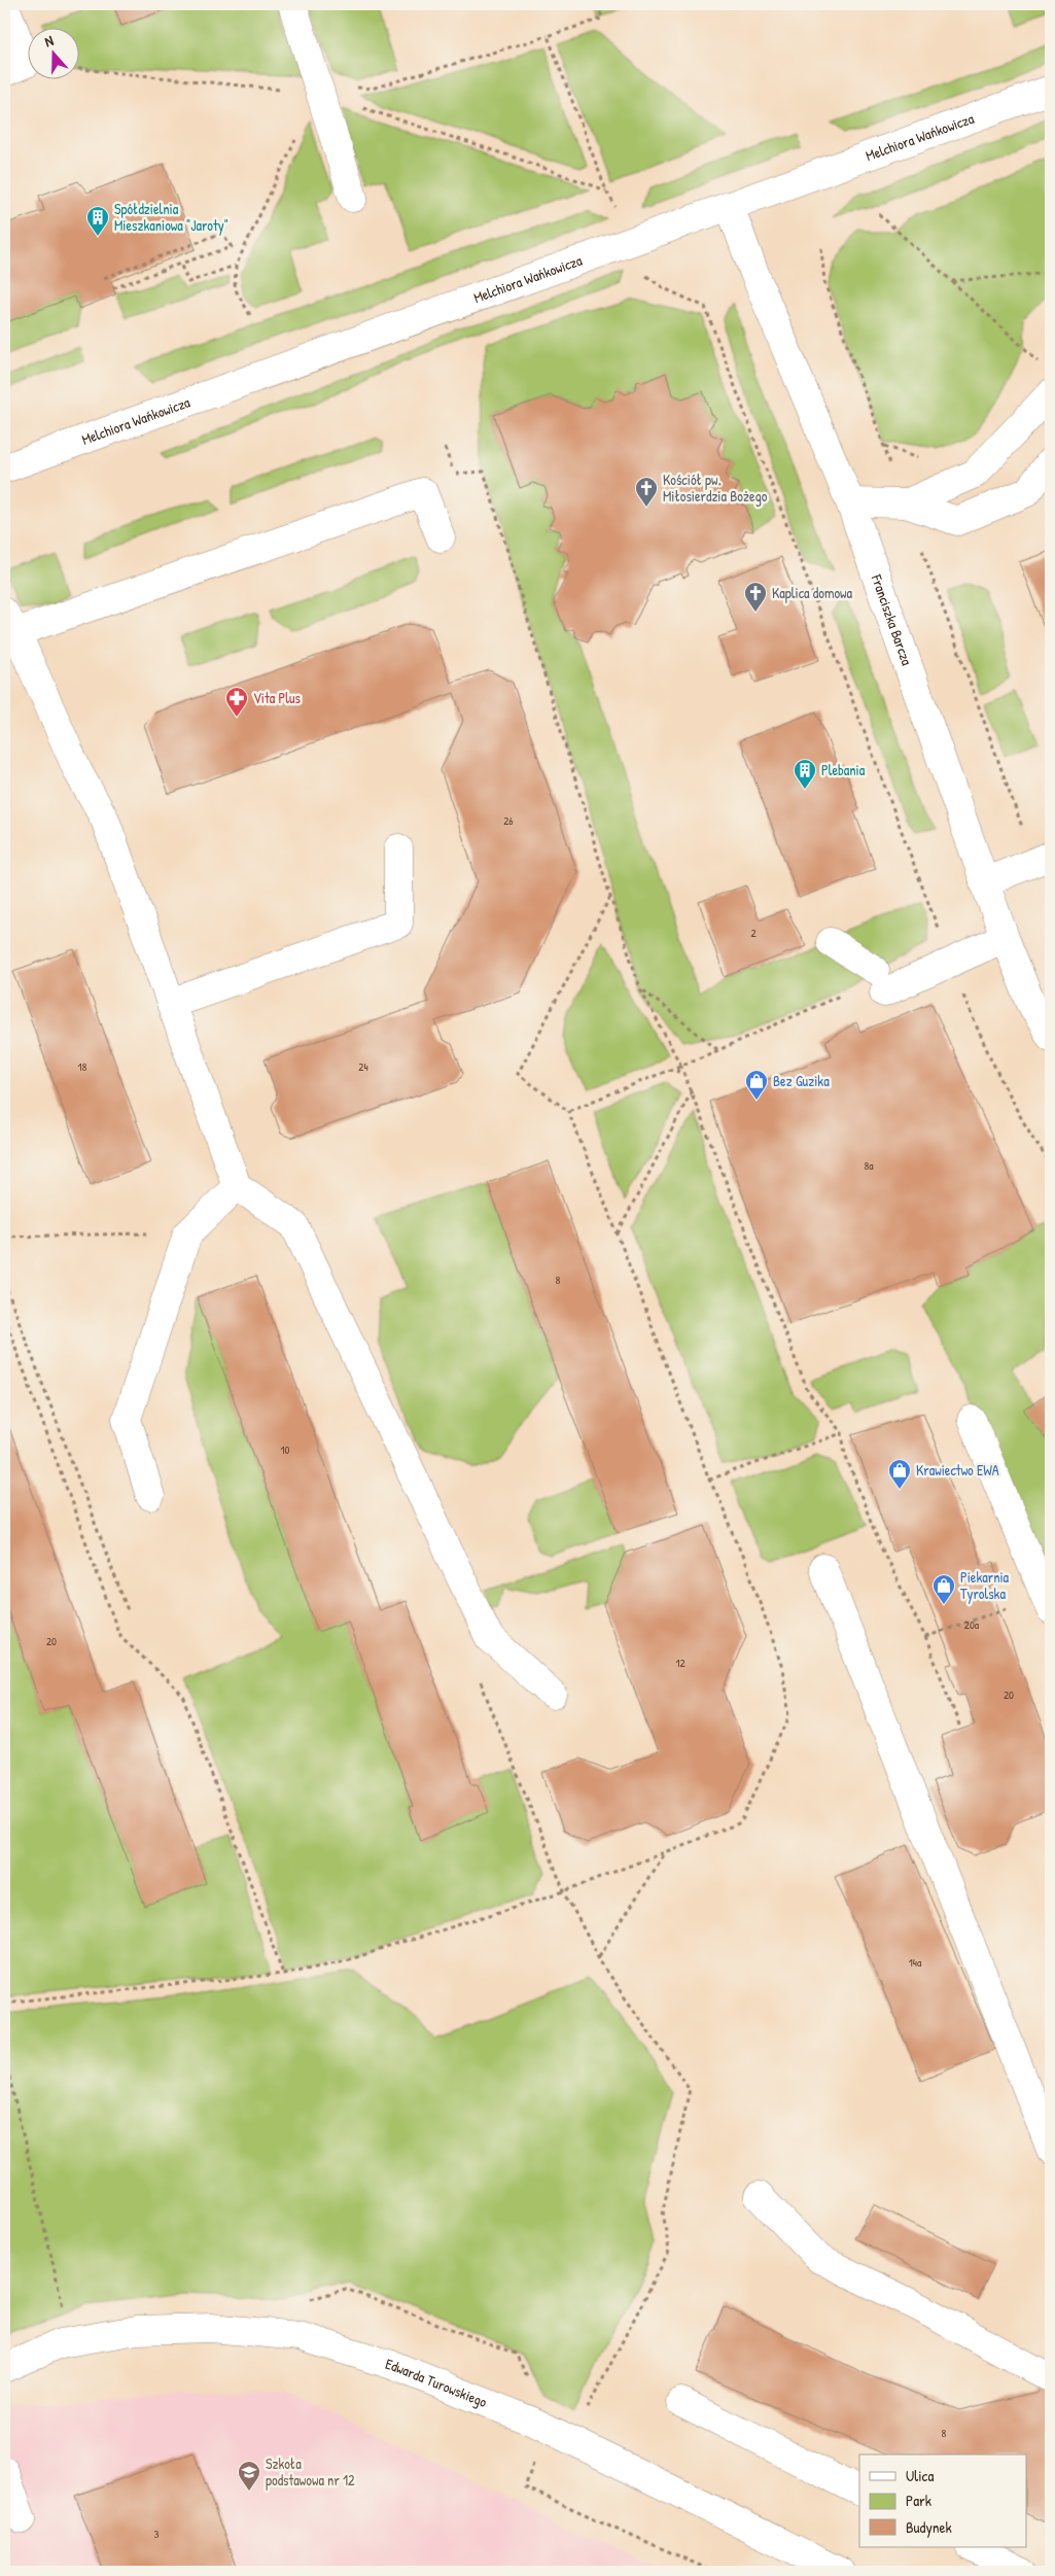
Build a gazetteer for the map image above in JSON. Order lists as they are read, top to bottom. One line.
{"streets":{"street":["Melchiora Wańkowicza","Franciszka Barcza","Edwarda Turowskiego"]},"crossings":[["Melchiora Wańkowicza","Franciszka Barcza"]],"places":{"building":["Spółdzielnia Mieszkaniowa \"Jaroty\"","Plebania"],"church":["Kościół pw. Miłosierdzia Bożego","Kaplica domowa"],"pharmacy":["Vita Plus"],"shop":["Bez Guzika","Krawiectwo EWA","Piekarnia Tyrolska"],"school or university":["Szkoła podstawowa nr 12"]},"house_numbers":["26","2","18","24","8a","8","10","20a","20","12","20","14a","8","3"],"legend":["Ulica","Park","Budynek"],"north":"top"}
